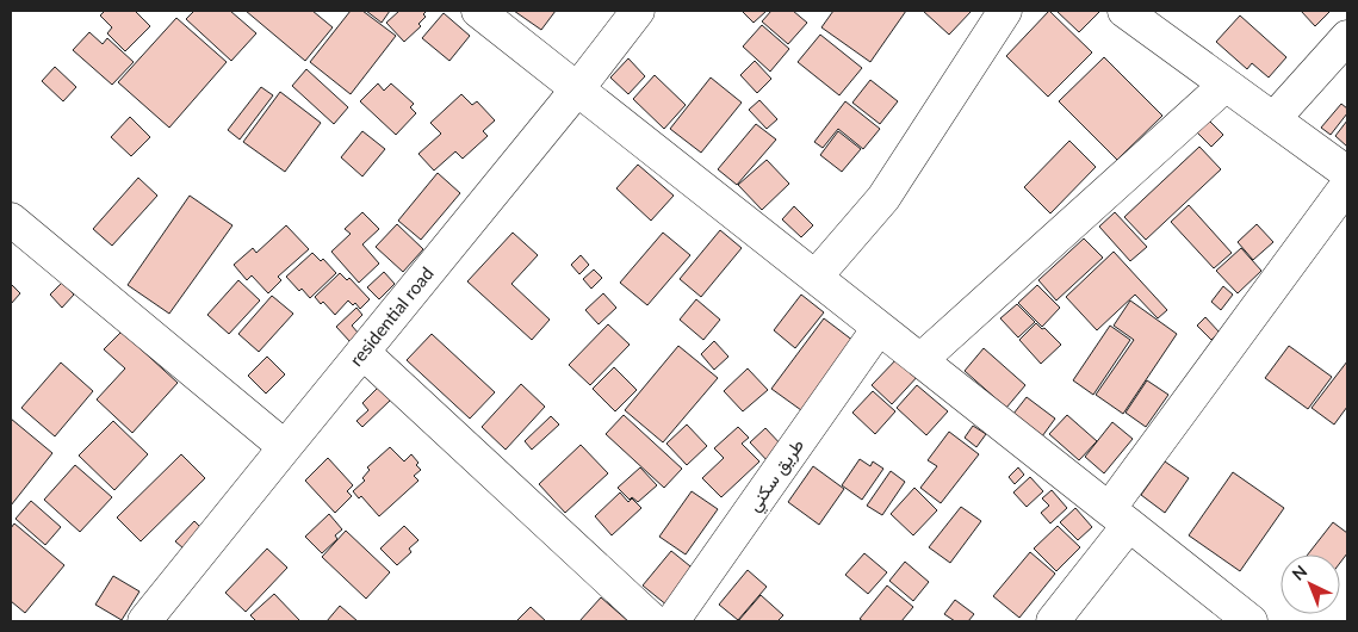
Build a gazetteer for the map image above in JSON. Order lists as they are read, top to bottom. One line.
{"streets":{"street":["residential road","طريق سكني"]},"north":"top left"}
